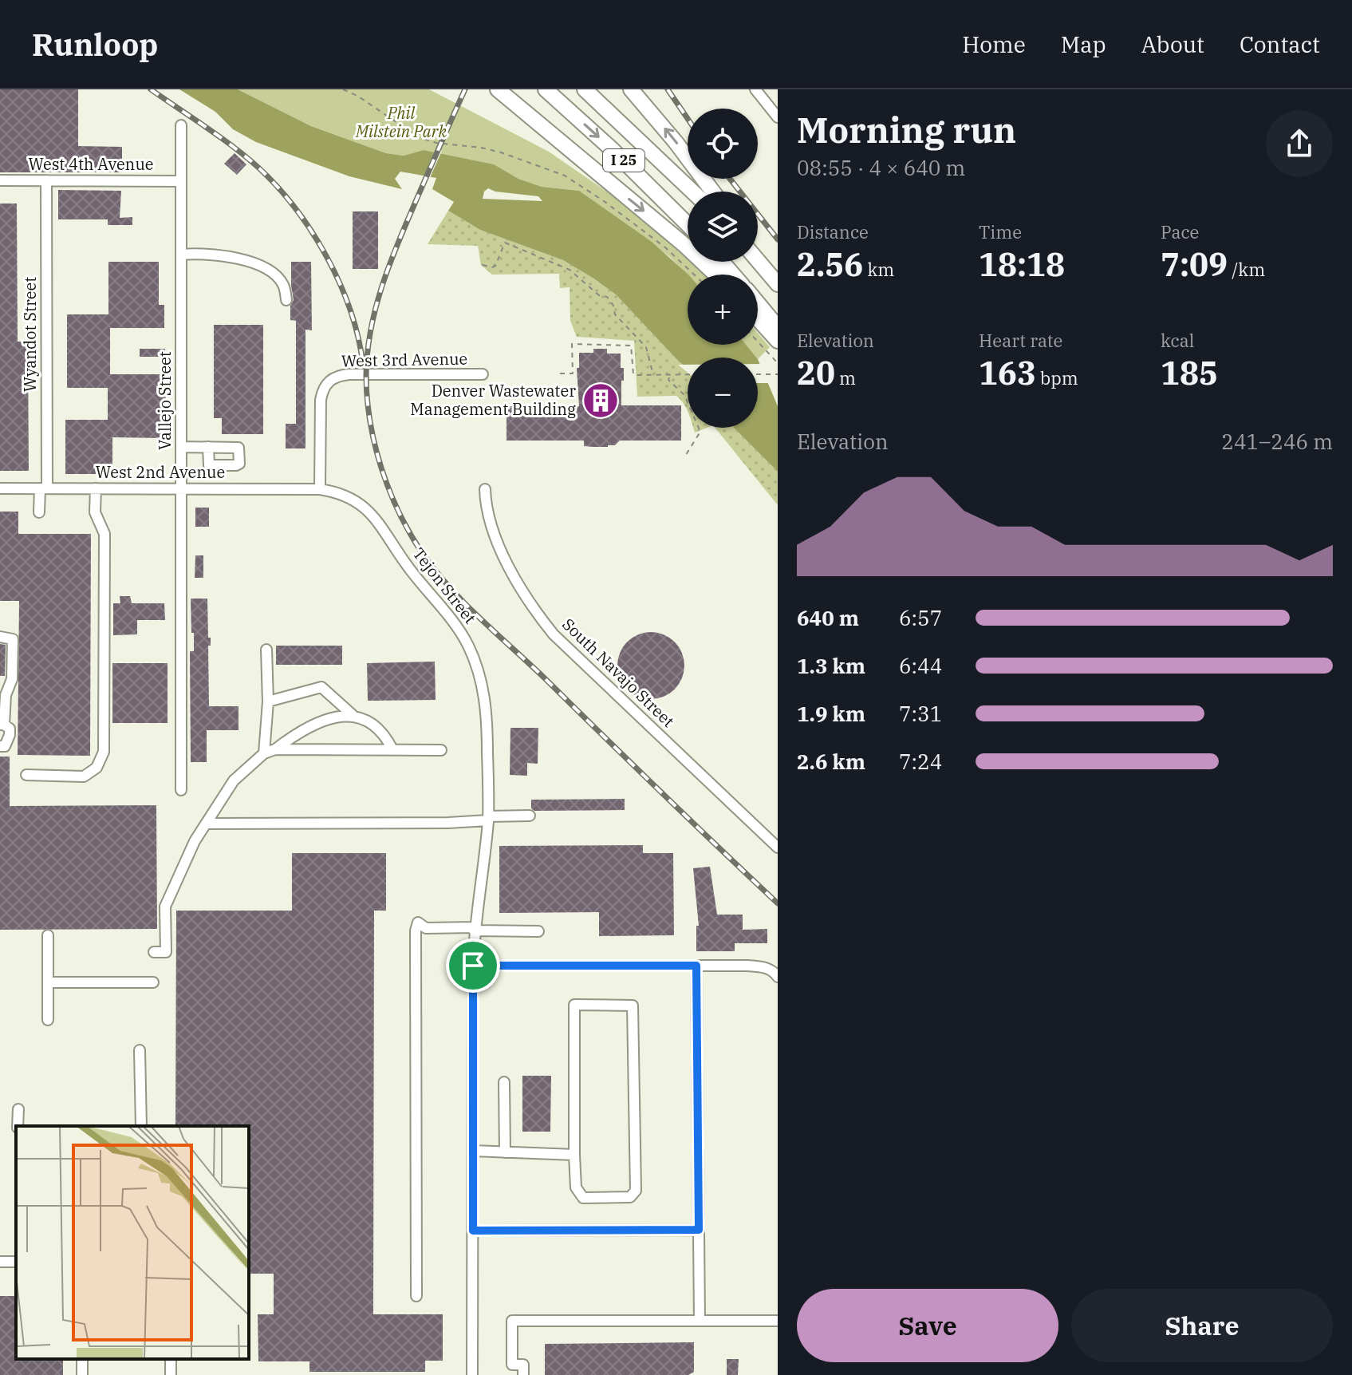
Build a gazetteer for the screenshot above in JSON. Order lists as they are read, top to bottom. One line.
{"streets":{"highway":["I 25"],"street":["West 4th Avenue","Wyandot Street","West 3rd Avenue","Vallejo Street","West 2nd Avenue","Tejon Street","South Navajo Street"]},"crossings":[["West 4th Avenue","Wyandot Street"],["West 4th Avenue","Vallejo Street"],["Wyandot Street","West 2nd Avenue"],["West 3rd Avenue","West 2nd Avenue"],["West 3rd Avenue","Tejon Street"],["Vallejo Street","West 2nd Avenue"],["West 2nd Avenue","Tejon Street"]],"parks":["Phil Milstein Park"],"places":{"building":["Denver Wastewater Management Building"]},"page":{"header":"Runloop","nav":["Home","Map","About","Contact"],"heading":["Morning run","08:55 · 4 × 640 m"],"map_buttons":["+","−"],"stats":[["Distance","2.56 km"],["Time","18:18"],["Pace","7:09 /km"],["Elevation","20 m"],["Heart rate","163 bpm"],["kcal","185"]],"chart":["Elevation","241–246 m"],"list":[{"name":"640 m","note":"6:57"},{"name":"1.3 km","note":"6:44"},{"name":"1.9 km","note":"7:31"},{"name":"2.6 km","note":"7:24"}],"buttons":["Save","Share"]}}
